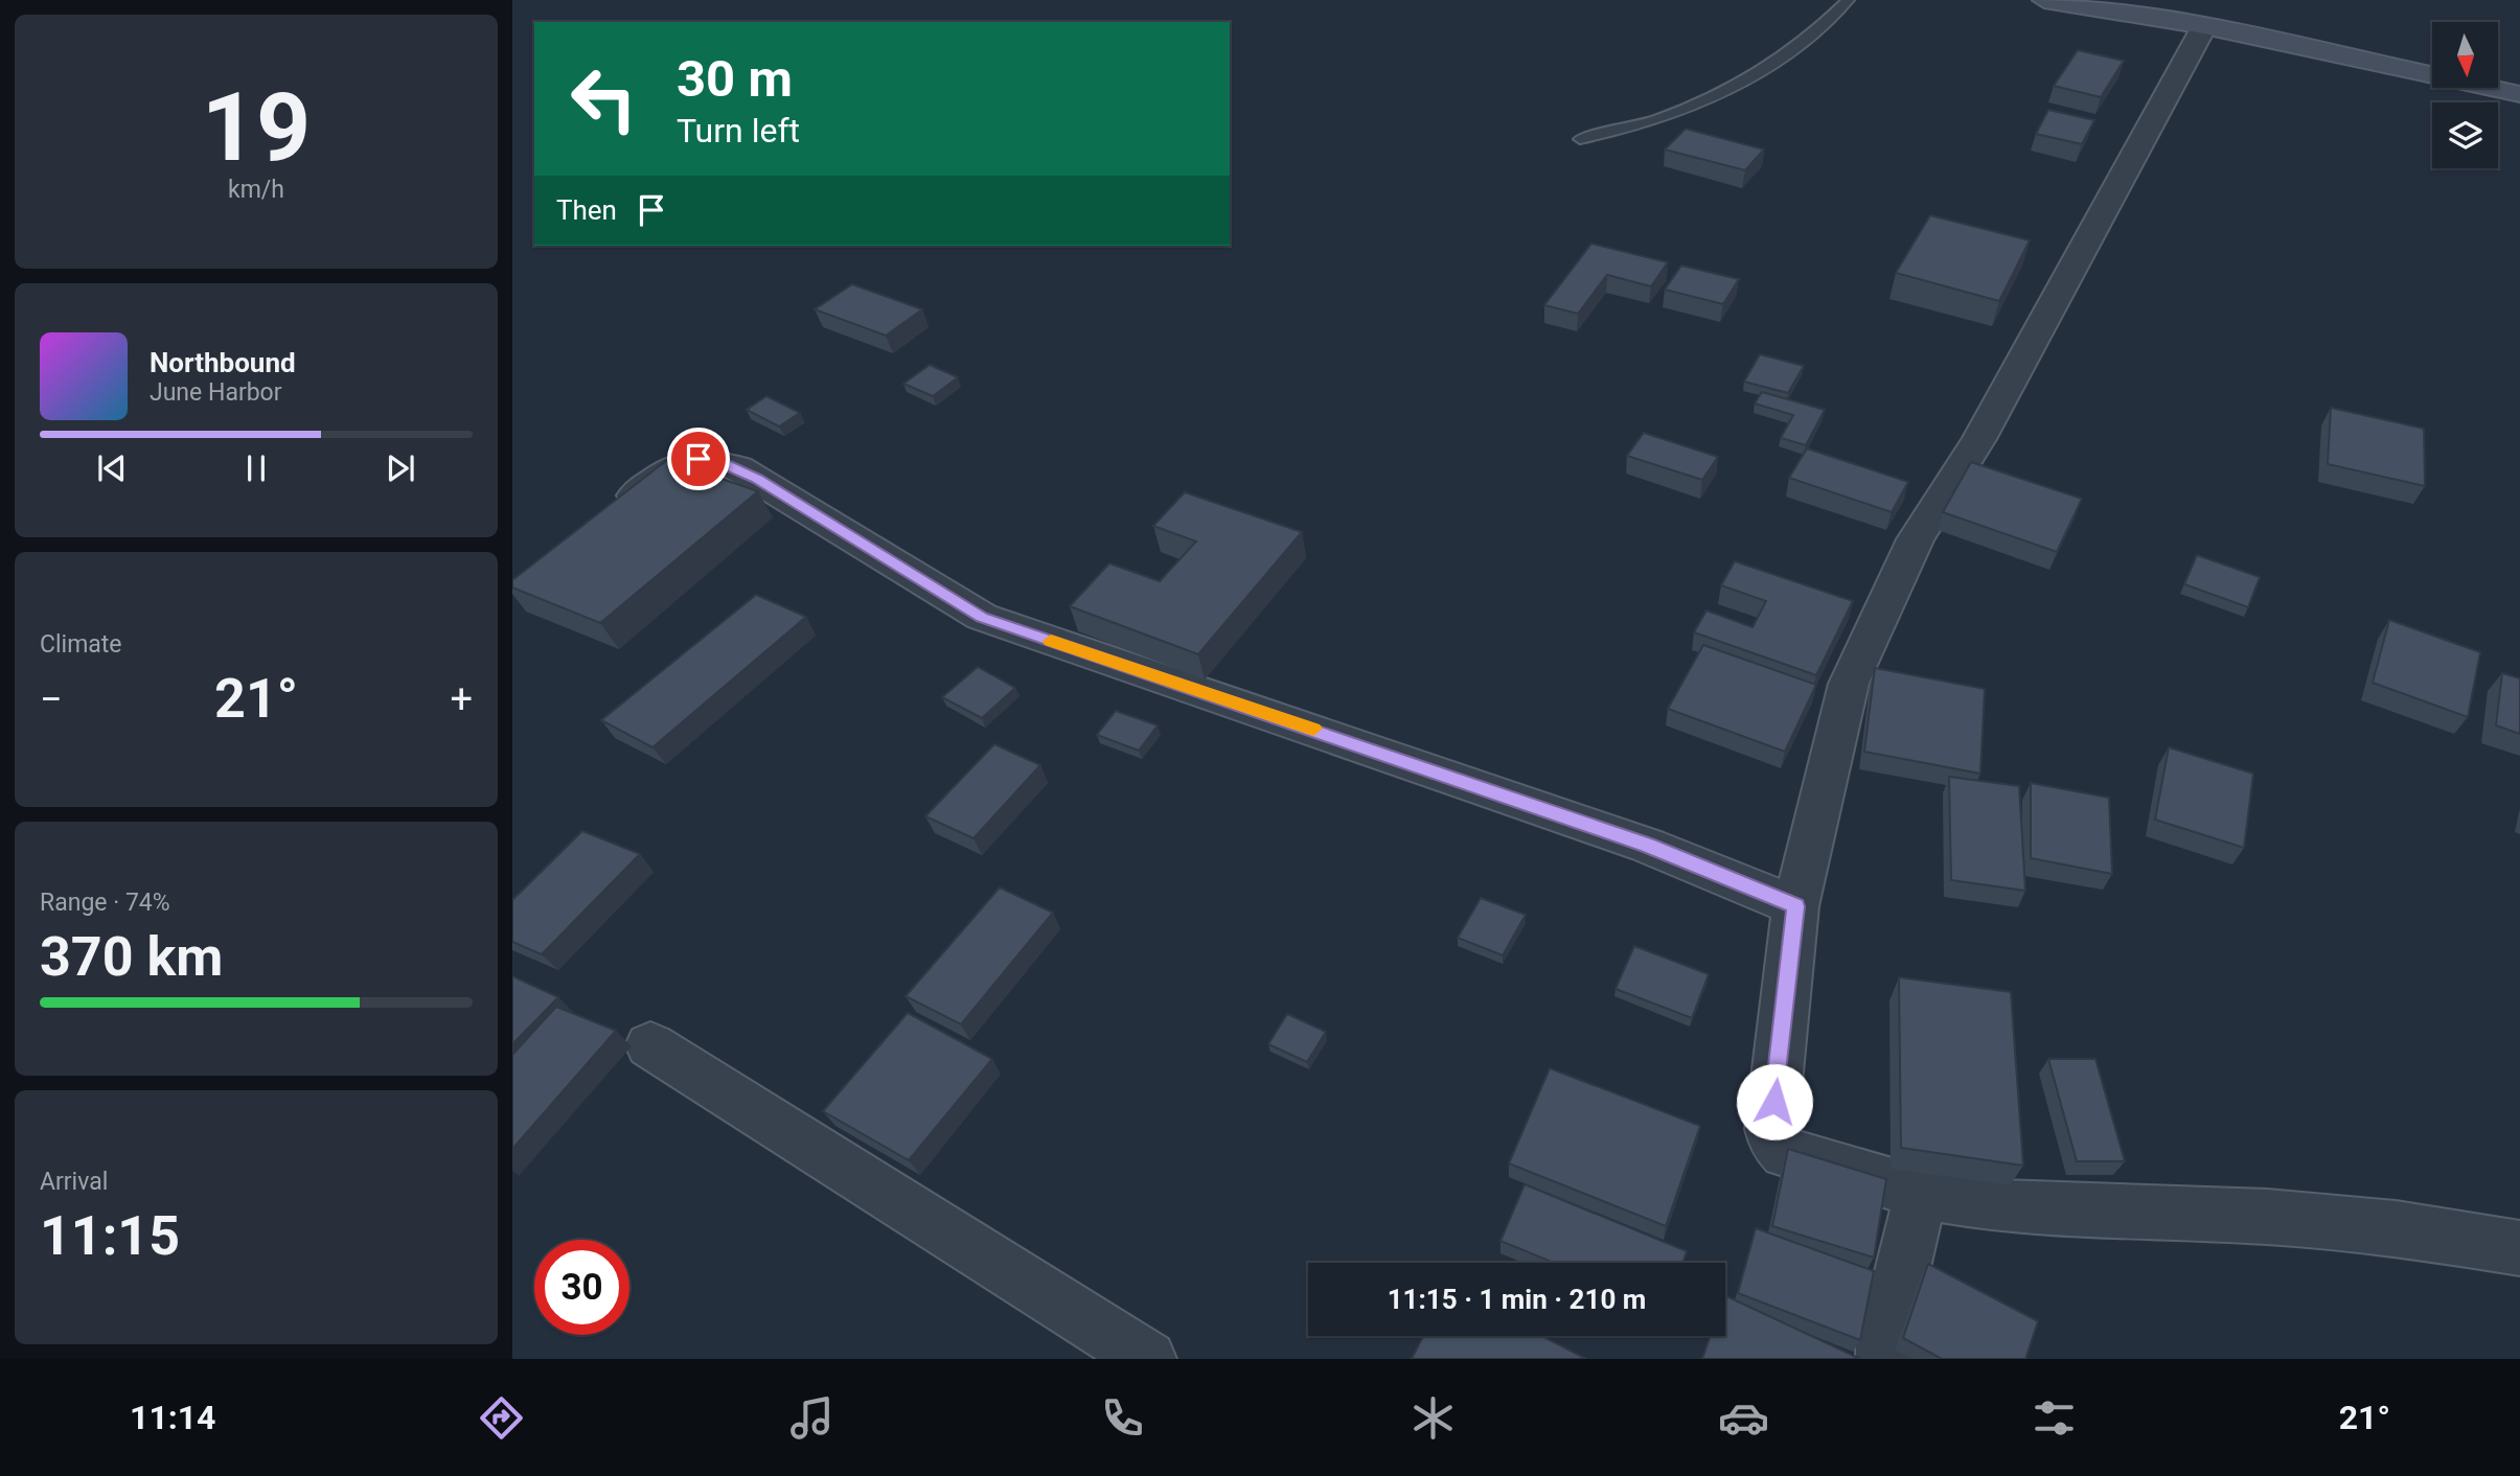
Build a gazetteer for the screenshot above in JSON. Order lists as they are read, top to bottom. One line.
{"north":"bottom","page":{"tile":[["19","km/h"],"Climate",["Range · 74%","370 km"],["Arrival","11:15"]],"turn":["30 m","Turn left"],"then":"Then","song":["Northbound","June Harbor"],"heat":["−","21°","+"],"limit":"30","trip":"11:15 · 1 min · 210 m","tabs":["11:14","21°"]}}
